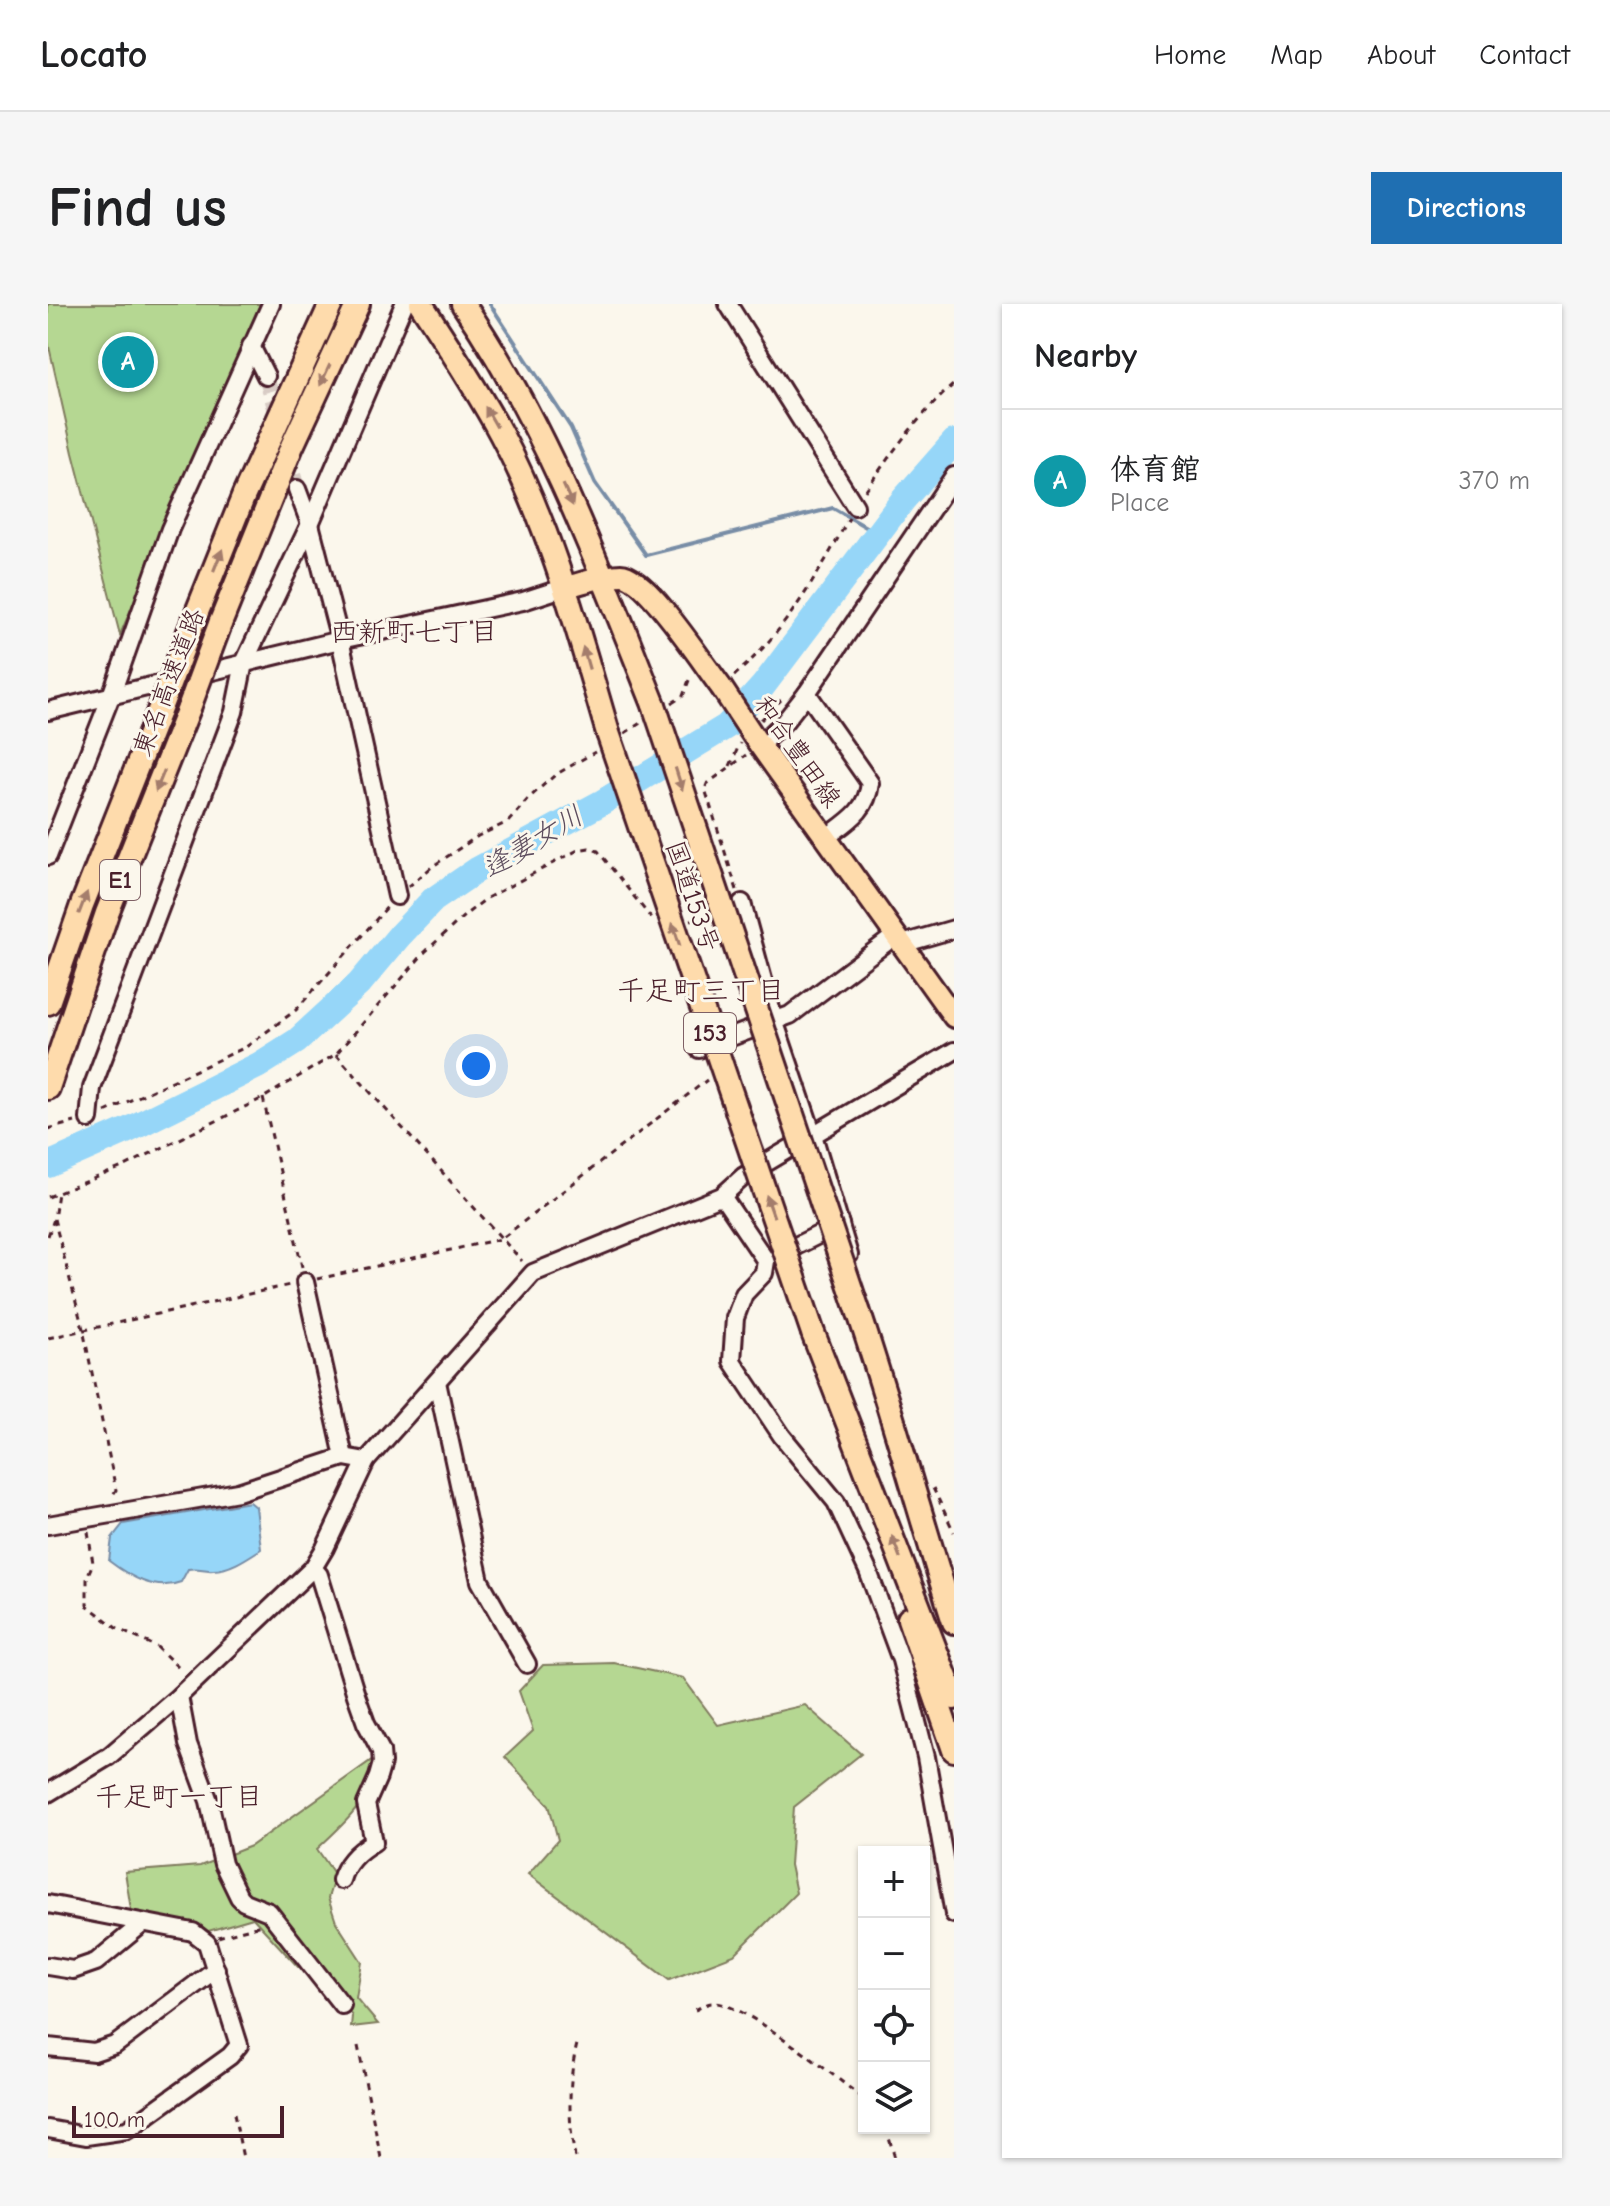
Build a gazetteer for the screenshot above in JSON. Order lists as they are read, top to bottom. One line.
{"streets":{"highway":["東名高速道路","E1","国道153号","153"],"main road":["和合豊田線"]},"crossings":[["和合豊田線","国道153号"]],"districts":["西新町七丁目","千足町三丁目","千足町一丁目"],"water":["逢妻女川"],"scale_bar":"100 m","page":{"header":"Locato","nav":["Home","Map","About","Contact"],"buttons":"Directions","title":"Find us","heading":"Nearby","pins":"A","list":[{"mark":"A","name":"体育館","note":"Place","value":"370 m"}],"map_buttons":["+","−"],"scale":"100 m"}}
